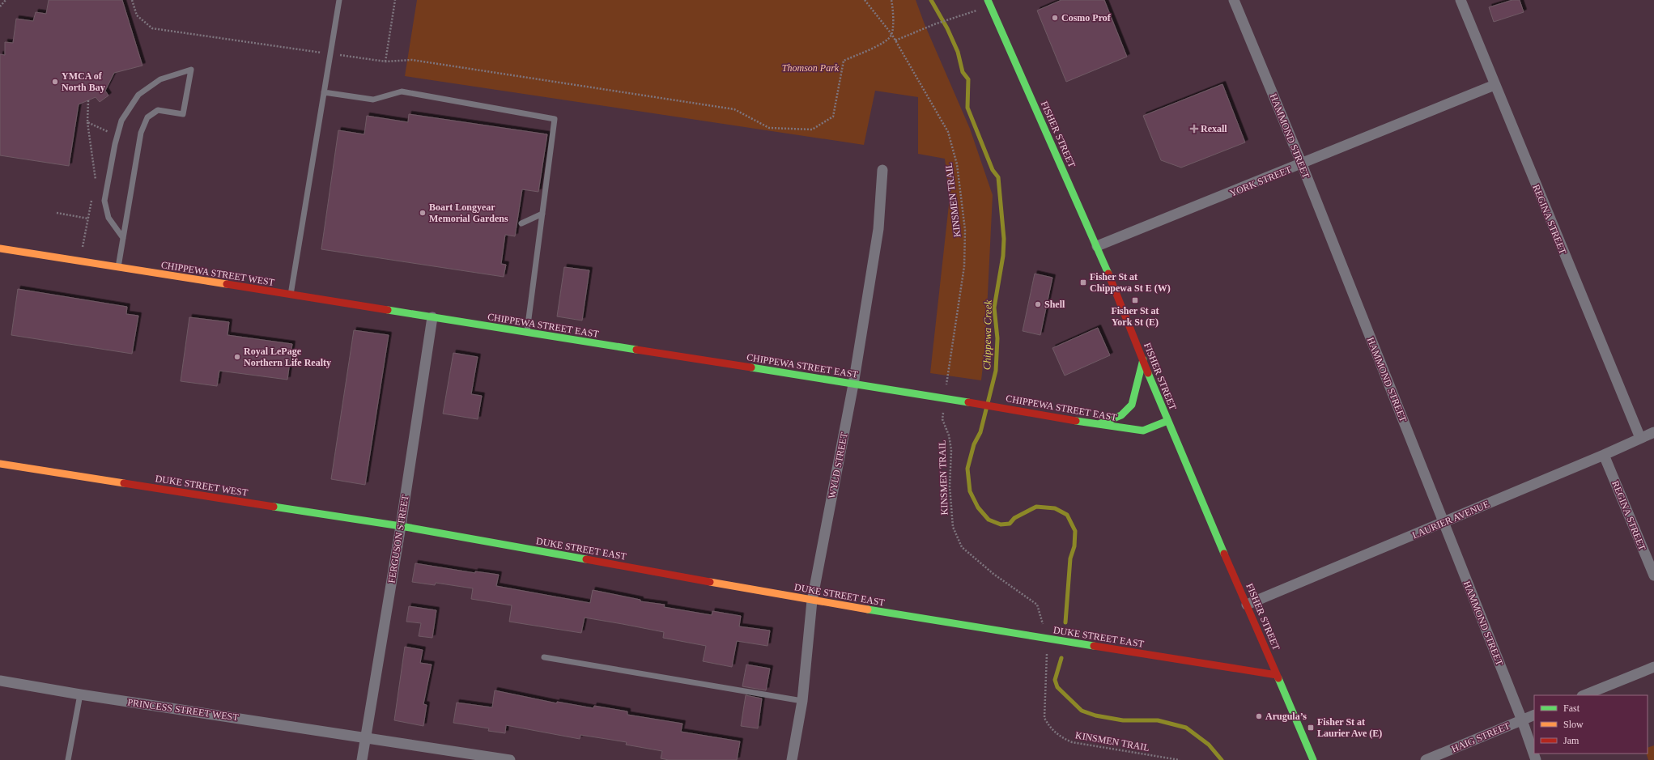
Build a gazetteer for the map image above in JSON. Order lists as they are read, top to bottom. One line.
{"streets":{"street":["FISHER STREET","HAMMOND STREET","YORK STREET","REGINA STREET","CHIPPEWA STREET WEST","CHIPPEWA STREET EAST","WYLD STREET","DUKE STREET WEST","LAURIER AVENUE","FERGUSON STREET","DUKE STREET EAST","PRINCESS STREET WEST","HAIG STREET"],"path":["KINSMEN TRAIL"]},"crossings":[["FISHER STREET","YORK STREET"],["FISHER STREET","CHIPPEWA STREET EAST"],["FISHER STREET","LAURIER AVENUE"],["FISHER STREET","DUKE STREET EAST"],["HAMMOND STREET","YORK STREET"],["HAMMOND STREET","LAURIER AVENUE"],["HAMMOND STREET","HAIG STREET"],["YORK STREET","REGINA STREET"],["KINSMEN TRAIL","CHIPPEWA STREET EAST"],["KINSMEN TRAIL","DUKE STREET EAST"],["REGINA STREET","LAURIER AVENUE"],["CHIPPEWA STREET WEST","CHIPPEWA STREET EAST"],["CHIPPEWA STREET WEST","FERGUSON STREET"],["CHIPPEWA STREET EAST","WYLD STREET"],["CHIPPEWA STREET EAST","FERGUSON STREET"],["WYLD STREET","DUKE STREET EAST"],["DUKE STREET WEST","FERGUSON STREET"],["DUKE STREET WEST","DUKE STREET EAST"],["FERGUSON STREET","DUKE STREET EAST"],["FERGUSON STREET","PRINCESS STREET WEST"]],"water":["Chippewa Creek"],"parks":["Thomson Park"],"places":{"other":["Cosmo Prof","YMCA of North Bay","Boart Longyear Memorial Gardens","Shell","Royal LePage Northern Life Realty","Arugula’s"],"health":["Rexall"],"transit":["Fisher St at Chippewa St E (W)","Fisher St at York St (E)","Fisher St at Laurier Ave (E)"]},"legend":["Fast","Slow","Jam"]}
